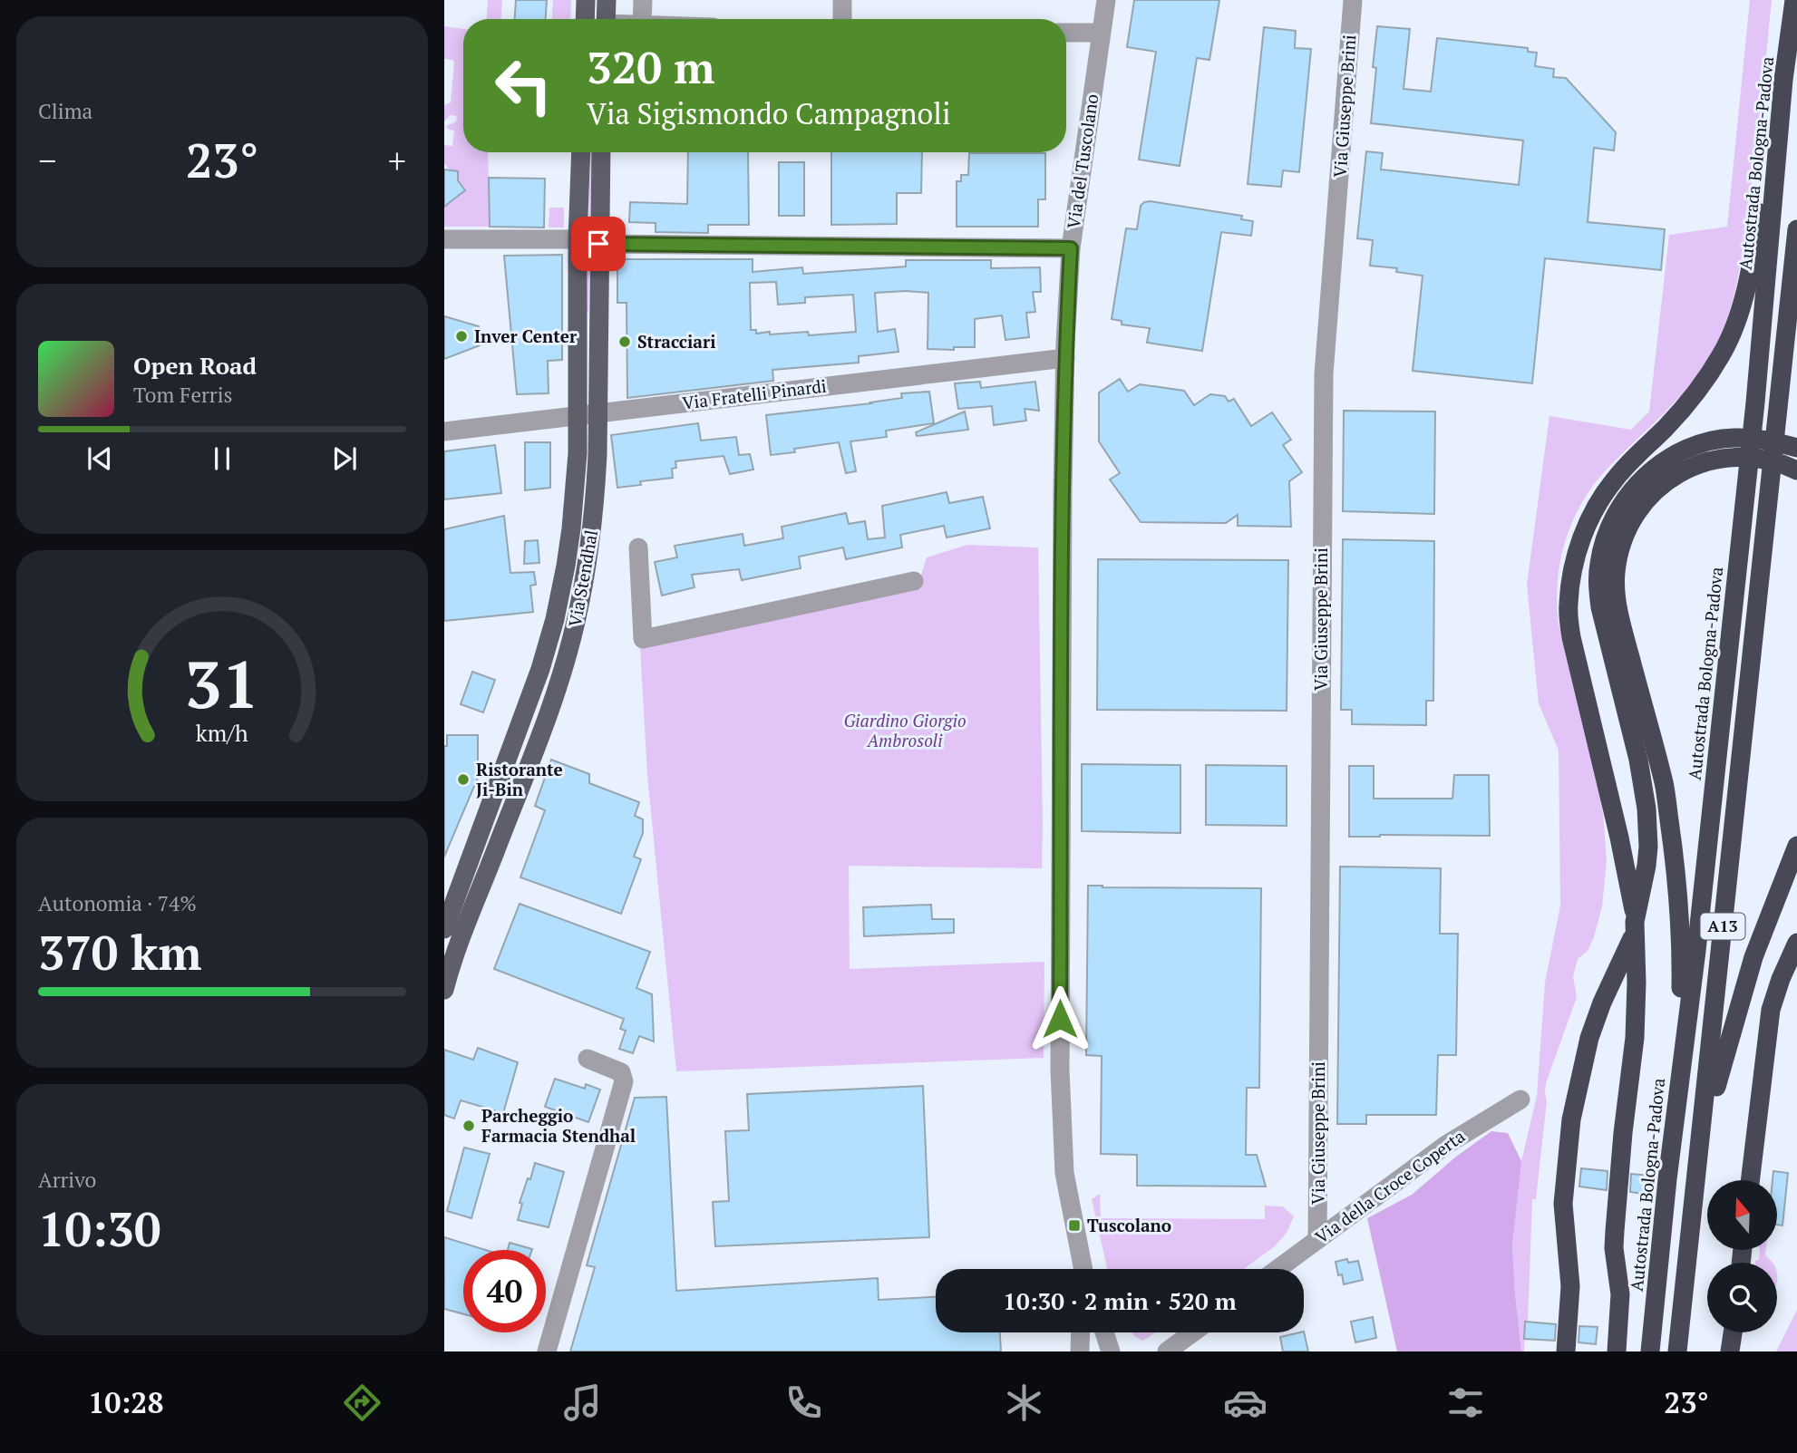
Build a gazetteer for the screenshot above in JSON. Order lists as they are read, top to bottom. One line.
{"streets":{"highway":["Autostrada Bologna-Padova","A13"],"main road":["Via Stendhal"],"street":["Via Giuseppe Brini","Via del Tuscolano","Via Fratelli Pinardi","Via della Croce Coperta"]},"crossings":[["Via Giuseppe Brini","Via della Croce Coperta"],["Via del Tuscolano","Via Fratelli Pinardi"],["Via Fratelli Pinardi","Via Stendhal"]],"parks":["Giardino Giorgio Ambrosoli"],"places":{"other":["Inver Center","Stracciari","Ristorante Ji-Bin","Parcheggio Farmacia Stendhal"],"transit":["Tuscolano"]},"north":"top","page":{"tile":["Clima",["Autonomia · 74%","370 km"],["Arrivo","10:30"]],"turn":["320 m","Via Sigismondo Campagnoli"],"heat":["−","23°","+"],"song":["Open Road","Tom Ferris"],"limit":"40","trip":"10:30 · 2 min · 520 m","tabs":["10:28","23°"],"gauge":["31","km/h"]}}
